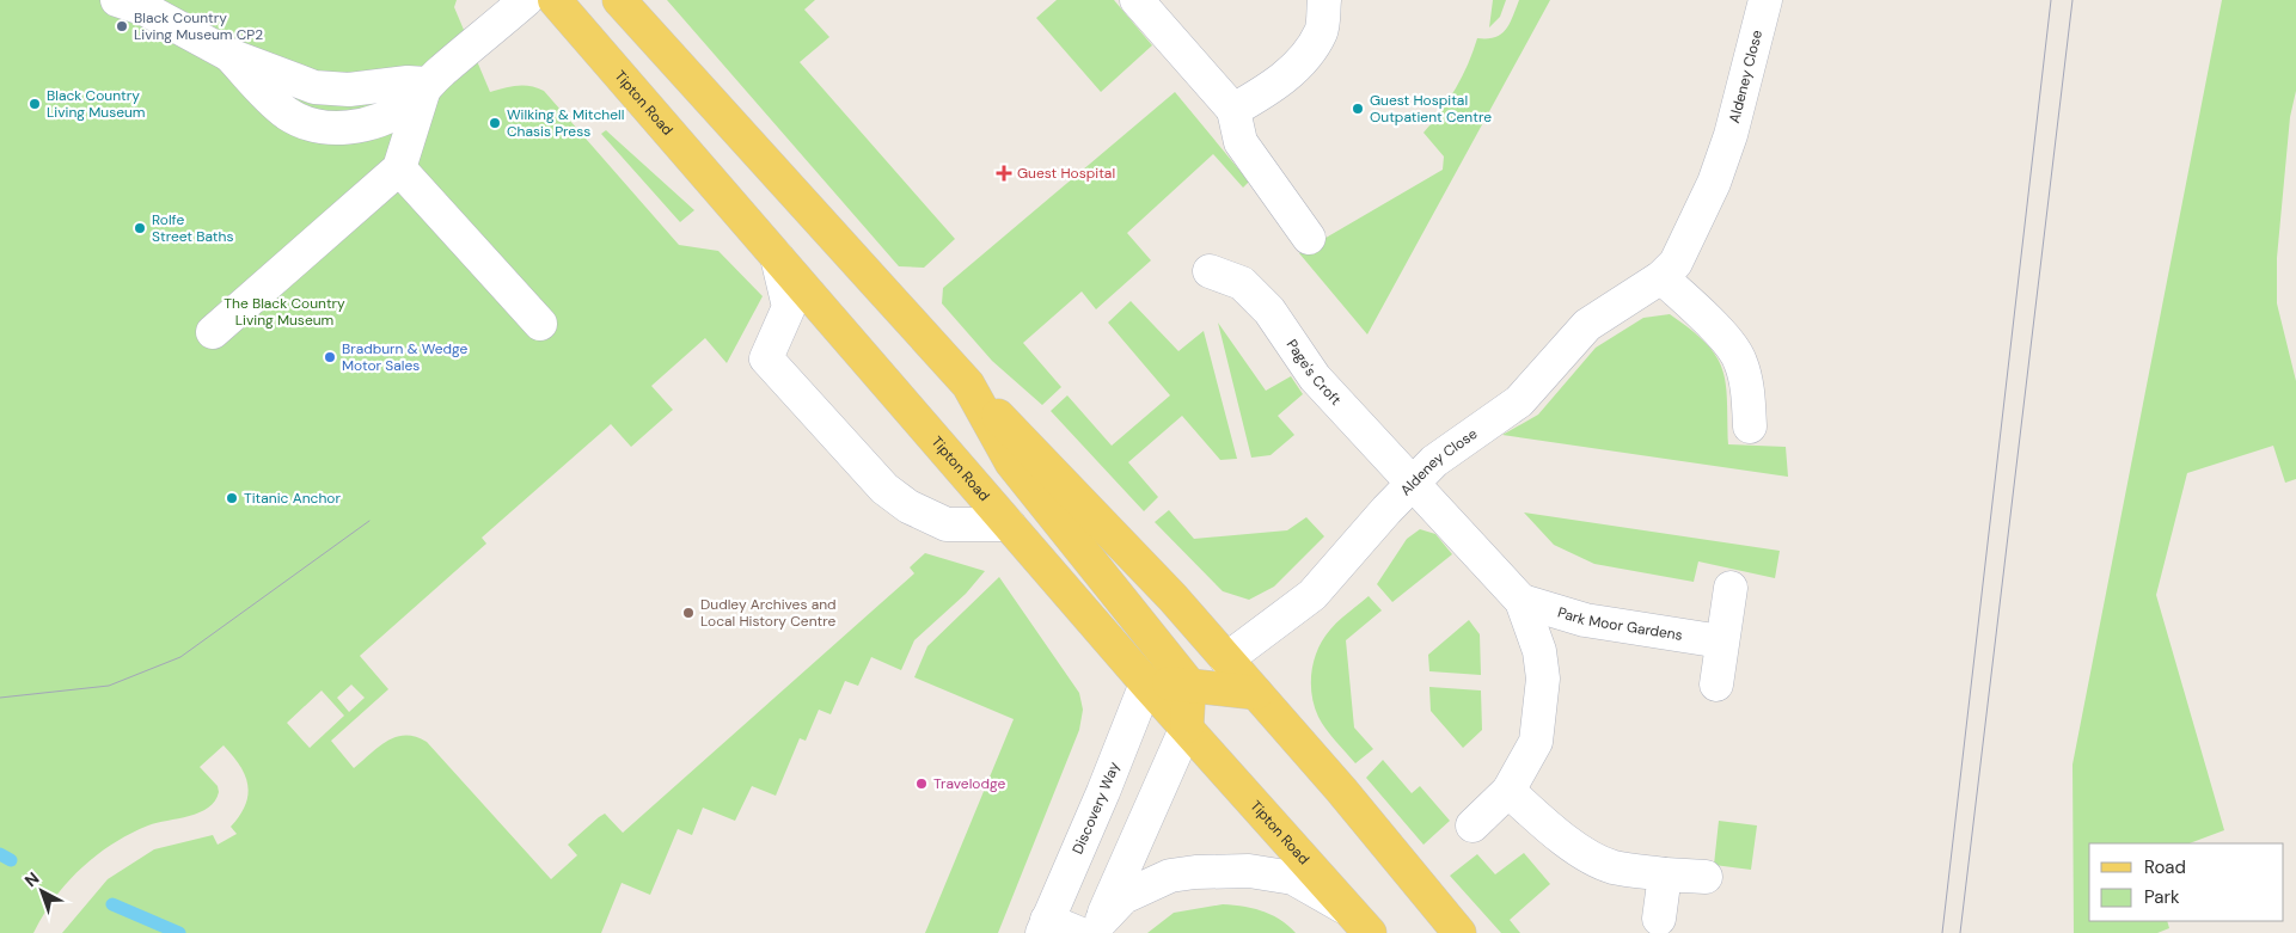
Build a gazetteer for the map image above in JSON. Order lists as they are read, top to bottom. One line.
{"streets":{"main road":["Tipton Road"],"street":["Aldeney Close","Page's Croft","Park Moor Gardens","Discovery Way"]},"crossings":[["Aldeney Close","Page's Croft"],["Tipton Road","Discovery Way"]],"parks":["The Black Country Living Museum"],"places":{"other":["Black Country Living Museum CP2","Black Country Living Museum","Guest Hospital Outpatient Centre","Wilking & Mitchell Chasis Press","Rolfe Street Baths","Bradburn & Wedge Motor Sales","Titanic Anchor","Dudley Archives and Local History Centre","Travelodge"],"health":["Guest Hospital"]},"legend":["Road","Park"],"north":"top left"}
